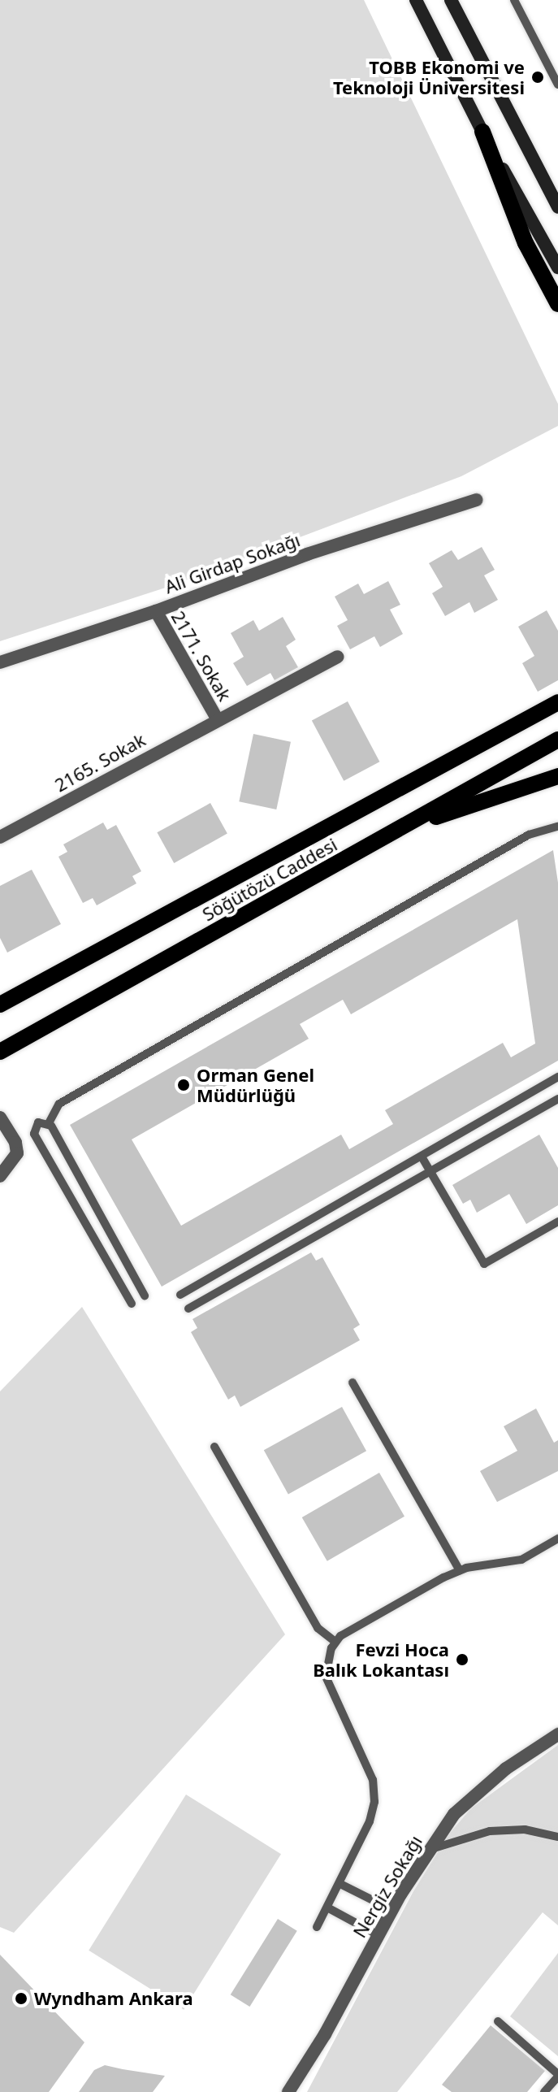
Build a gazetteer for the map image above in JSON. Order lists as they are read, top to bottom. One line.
{"streets":{"main road":["Söğütözü Caddesi"],"street":["Ali Girdap Sokağı","2171. Sokak","2165. Sokak","Nergiz Sokağı"]},"crossings":[["Ali Girdap Sokağı","2171. Sokak"],["2171. Sokak","2165. Sokak"]],"places":["TOBB Ekonomi ve Teknoloji Üniversitesi","Orman Genel Müdürlüğü","Fevzi Hoca Balık Lokantası","Wyndham Ankara"]}
